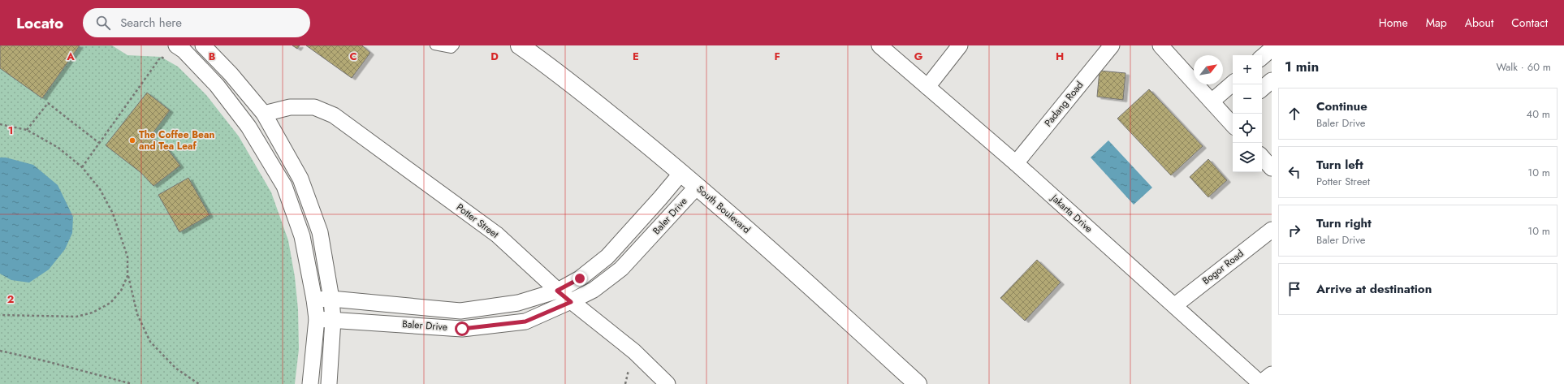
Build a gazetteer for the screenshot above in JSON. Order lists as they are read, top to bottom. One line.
{"streets":{"main road":["South Boulevard"],"street":["Padang Road","Jakarta Drive","Baler Drive","Potter Street","Bogor Road"]},"crossings":[["Padang Road","Jakarta Drive"],["South Boulevard","Baler Drive"],["Jakarta Drive","Bogor Road"],["Baler Drive","Potter Street"]],"places":["The Coffee Bean and Tea Leaf"],"north":"top right","page":{"header":"Locato","search":"Search here","nav":["Home","Map","About","Contact"],"heading":["1 min","Walk · 60 m"],"map_buttons":["+","−"],"list":[["Continue","Baler Drive","40 m"],["Turn left","Potter Street","10 m"],["Turn right","Baler Drive","10 m"],"Arrive at destination"]},"grid":{"columns":["A","B","C","D","E","F","G","H"],"rows":["1","2"]}}
